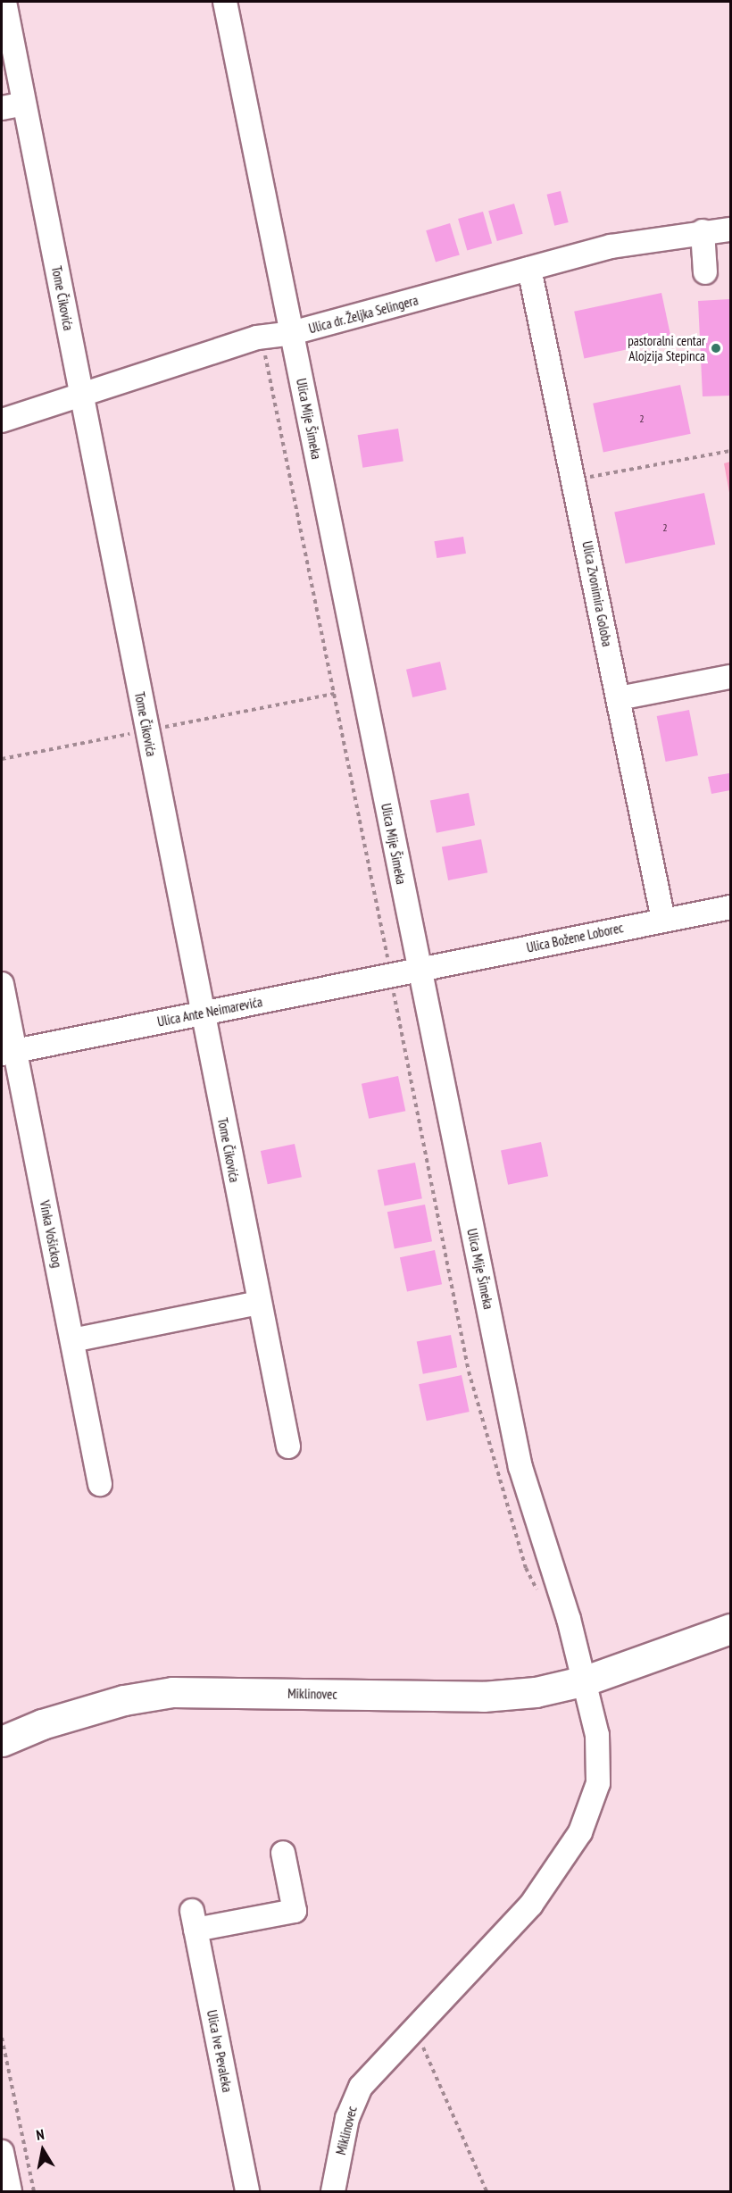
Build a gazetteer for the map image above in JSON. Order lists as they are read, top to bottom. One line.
{"streets":{"main road":["Miklinovec"],"street":["Tome Čikovića","Ulica dr. Željka Selingera","Ulica Mije Šimeka","Ulica Zvonimira Goloba","Ulica Božene Loborec","Ulica Ante Neimarevića","Vinka Vošickog","Ulica Ive Pevaleka"]},"crossings":[["Tome Čikovića","Ulica dr. Željka Selingera"],["Tome Čikovića","Ulica Ante Neimarevića"],["Ulica dr. Željka Selingera","Ulica Mije Šimeka"],["Ulica dr. Željka Selingera","Ulica Zvonimira Goloba"],["Ulica Mije Šimeka","Ulica Božene Loborec"],["Ulica Mije Šimeka","Ulica Ante Neimarevića"],["Ulica Mije Šimeka","Miklinovec"],["Ulica Zvonimira Goloba","Ulica Božene Loborec"],["Ulica Božene Loborec","Ulica Ante Neimarevića"],["Ulica Ante Neimarevića","Vinka Vošickog"]],"places":["pastoralni centar Alojzija Stepinca"],"house_numbers":["2","2"],"north":"top"}
